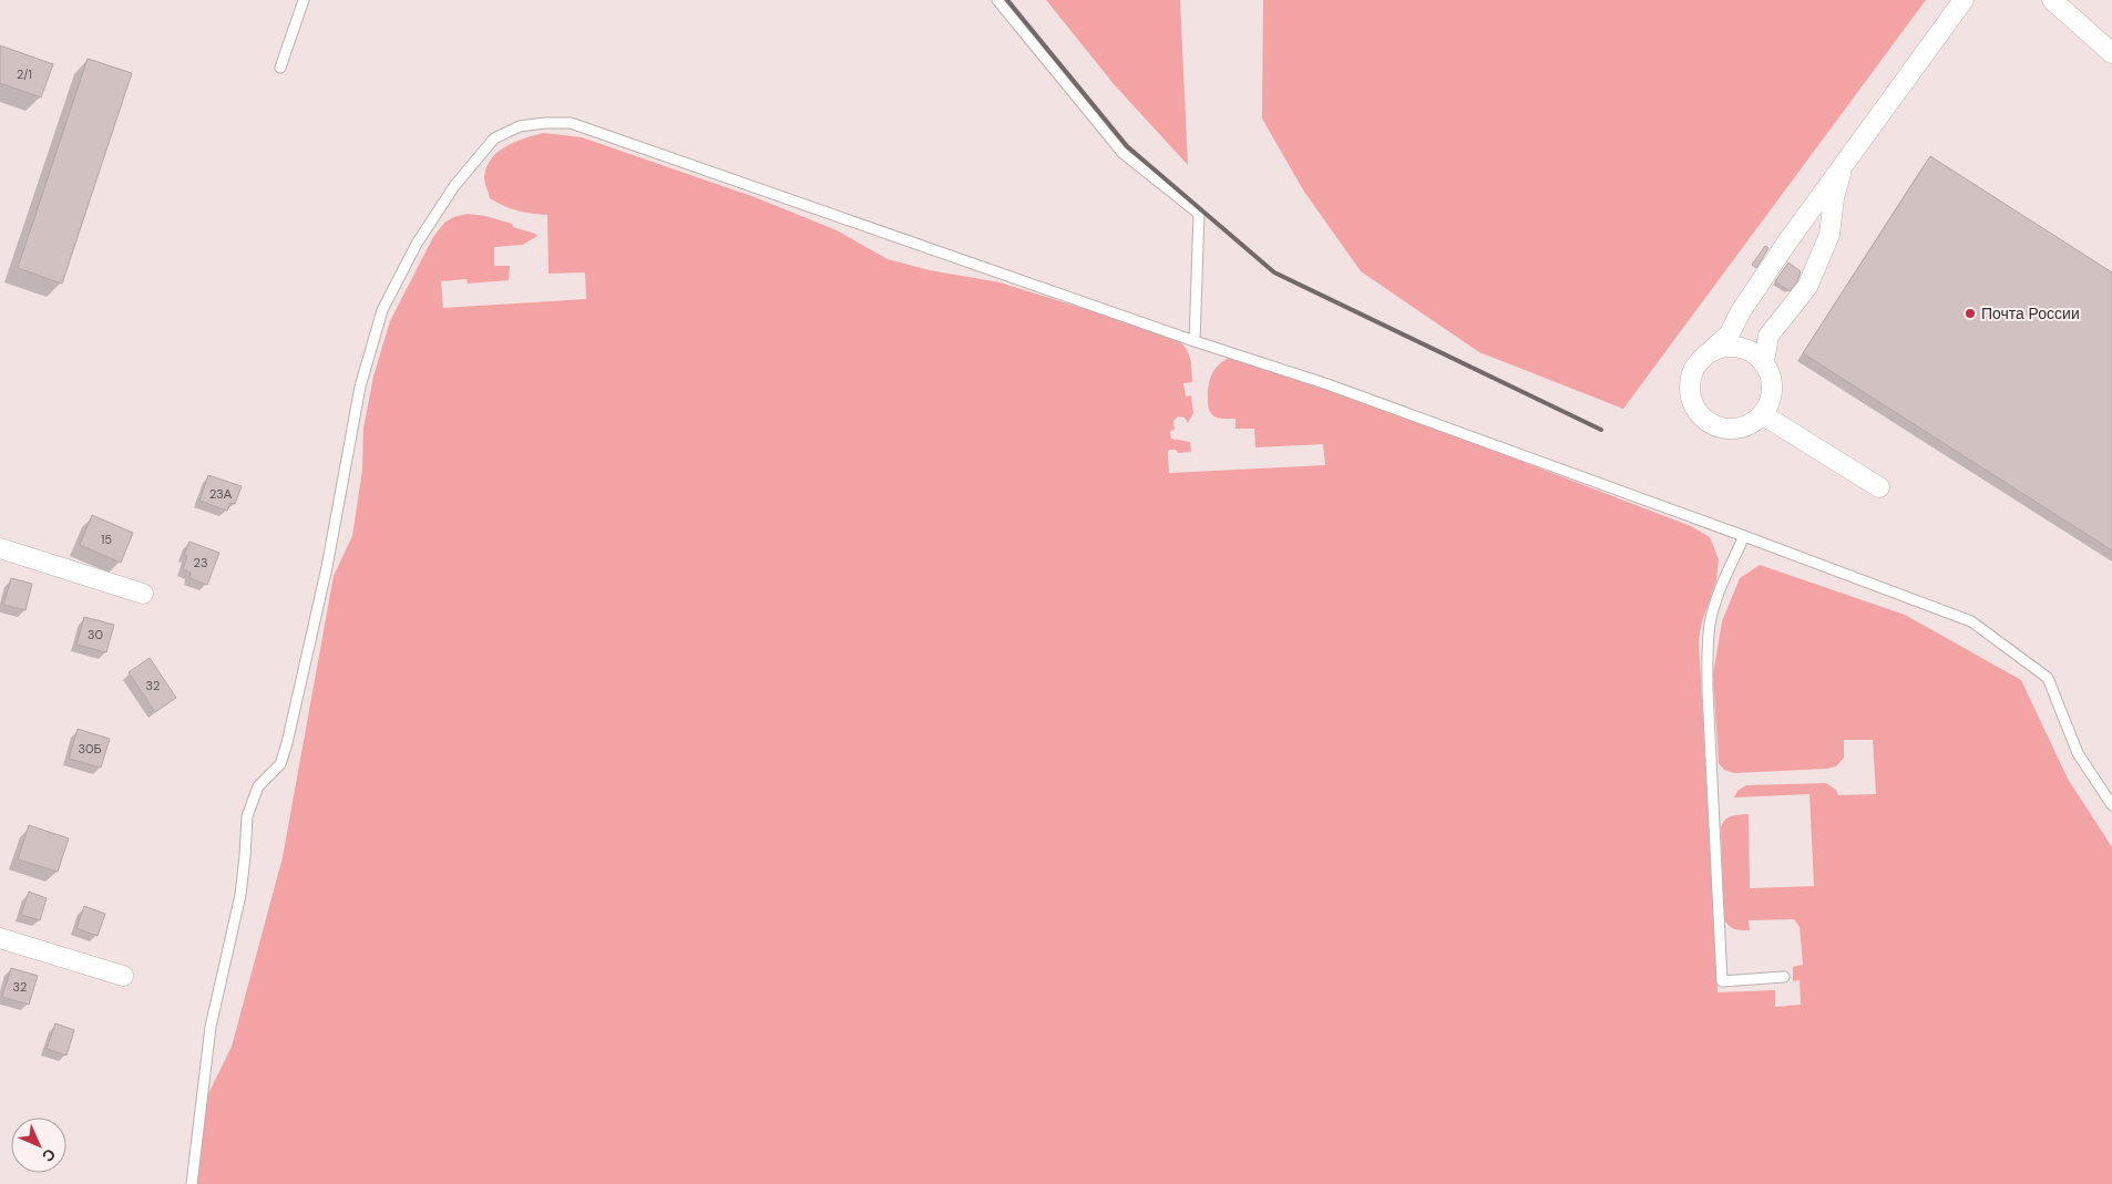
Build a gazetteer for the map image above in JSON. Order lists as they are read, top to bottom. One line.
{"places":["Почта России"],"house_numbers":["2/1","23А","15","23","30","32","30Б","32"],"north":"bottom right"}
